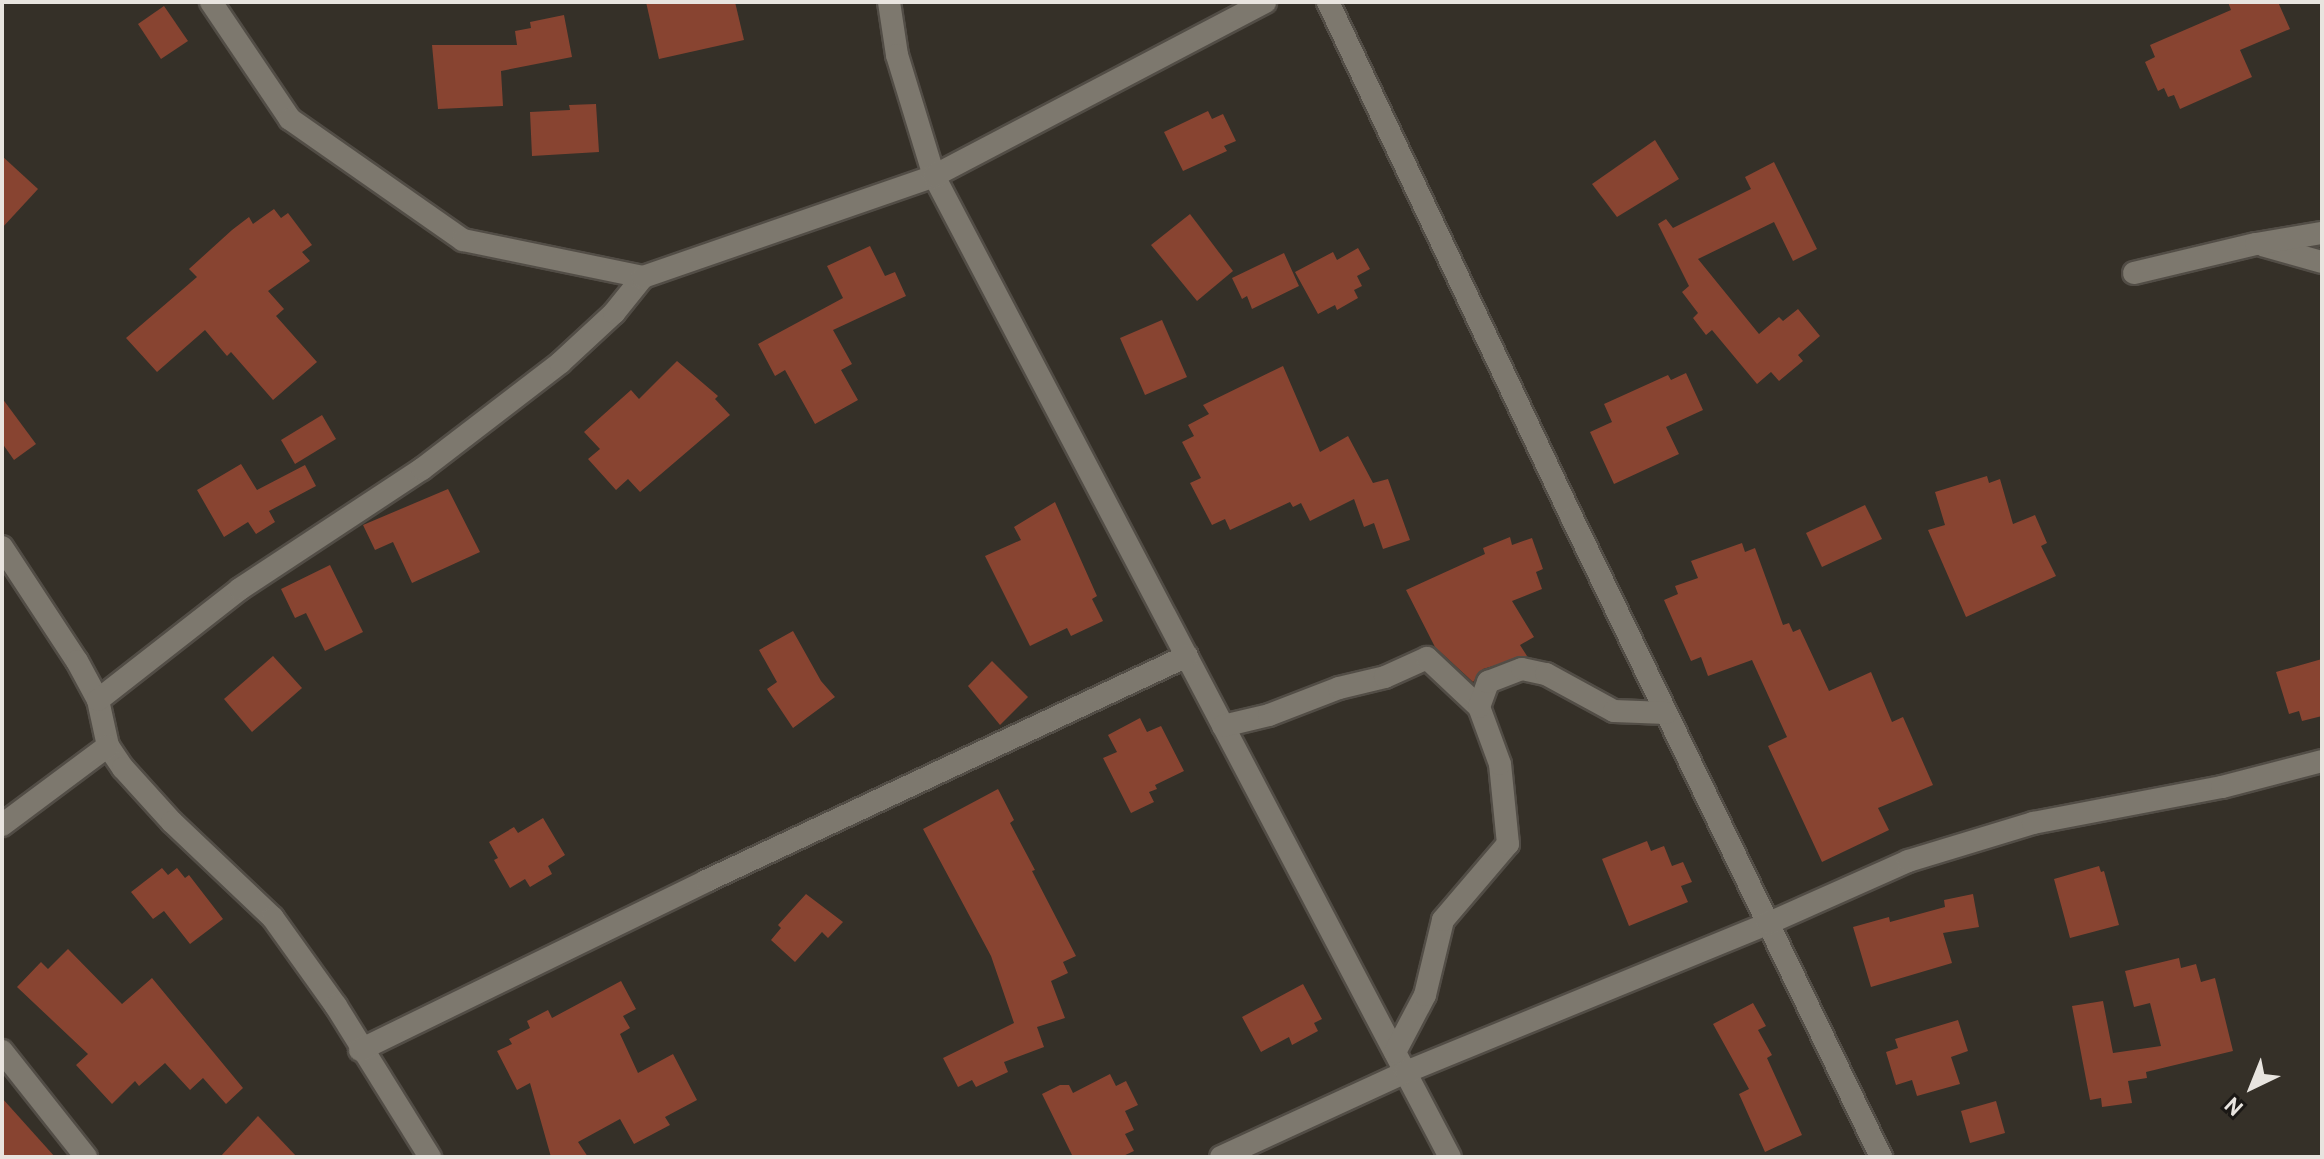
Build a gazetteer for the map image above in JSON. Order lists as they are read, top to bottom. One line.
{"north":"bottom left"}
